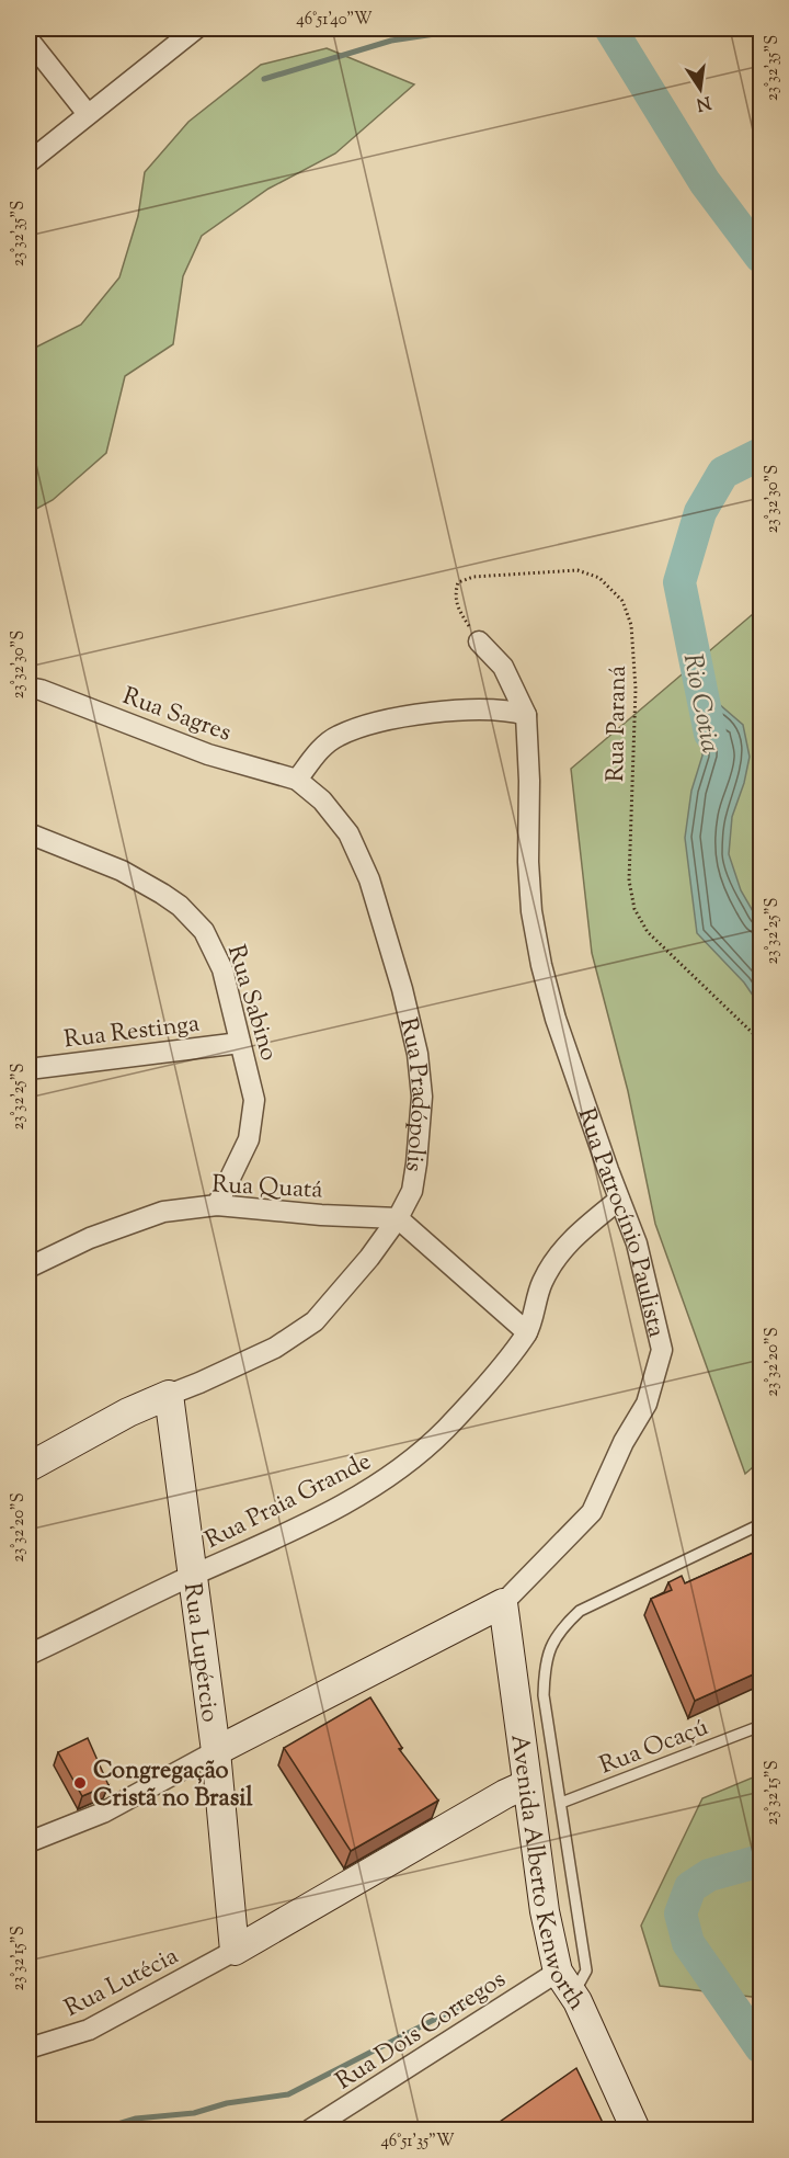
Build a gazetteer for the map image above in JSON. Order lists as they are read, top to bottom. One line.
{"streets":{"street":["Rua Sagres","Rua Sabino","Rua Restinga","Rua Pradópolis","Rua Quatá","Rua Patrocínio Paulista","Rua Praia Grande","Rua Lupércio","Avenida Alberto Kenworth","Rua Lutécia","Rua Dois Corregos"],"lane":["Rua Ocaçú"],"path":["Rua Paraná"]},"crossings":[["Rua Sagres","Rua Pradópolis"],["Rua Sabino","Rua Restinga"],["Rua Sabino","Rua Quatá"],["Rua Pradópolis","Rua Quatá"],["Rua Pradópolis","Rua Lupércio"],["Rua Patrocínio Paulista","Rua Praia Grande"],["Rua Patrocínio Paulista","Rua Lupércio"],["Rua Patrocínio Paulista","Avenida Alberto Kenworth"],["Rua Praia Grande","Rua Lupércio"],["Rua Lupércio","Rua Lutécia"],["Avenida Alberto Kenworth","Rua Dois Corregos"]],"water":["Rio Cotia"],"places":["Congregação Cristã no Brasil"],"north":"bottom","coordinates":["46°51'40\"W","23°32'35\"S","23°32'30\"S","23°32'25\"S","23°32'20\"S","23°32'15\"S","46°51'35\"W"]}
